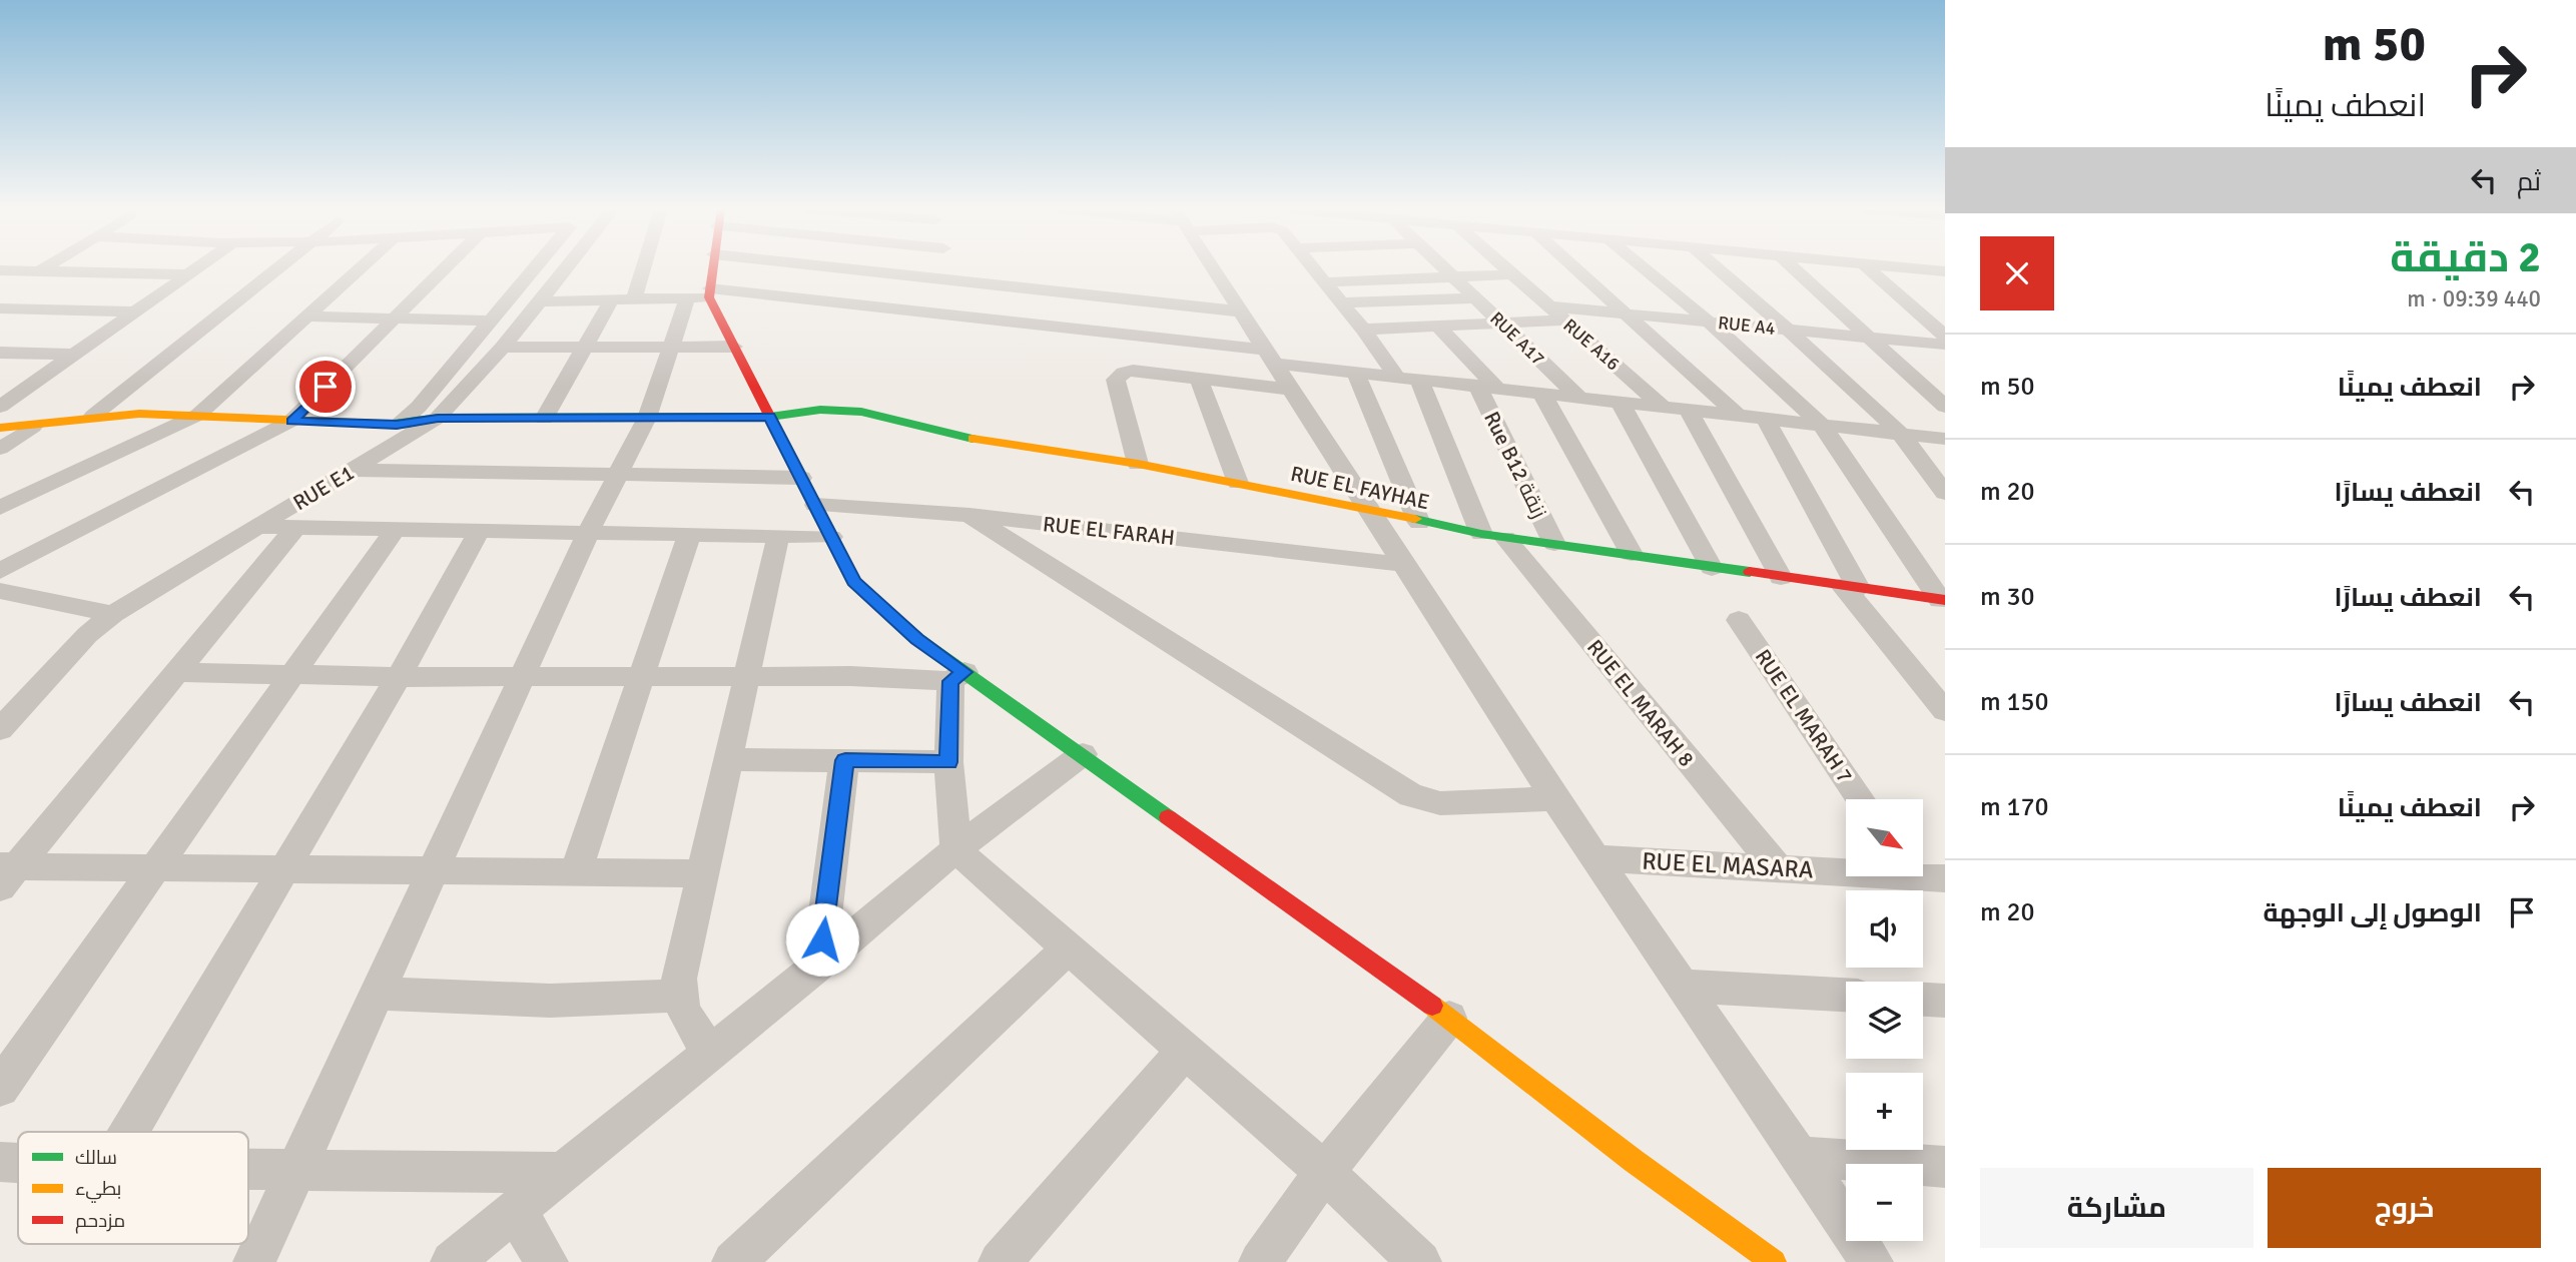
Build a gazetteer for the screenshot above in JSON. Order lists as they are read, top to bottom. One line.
{"streets":{"street":["RUE A4","RUE A17","RUE A16","Rue B12 زنقة","RUE E1","RUE EL FAYHAE","RUE EL FARAH","RUE EL MARAH 8","RUE EL MARAH 7","RUE EL MASARA"]},"crossings":[["RUE A4","RUE A16"],["Rue B12 زنقة","RUE EL FAYHAE"],["RUE E1","RUE EL FAYHAE"],["RUE EL FAYHAE","RUE EL MARAH 8"],["RUE EL MARAH 8","RUE EL MASARA"]],"legend":["سالك","بطيء","مزدحم"],"north":"bottom right","page":{"turn":["50 m","انعطف يمينًا"],"then":"ثم","heading":["2 دقيقة","440 m · 09:39"],"list":[{"name":"انعطف يمينًا","value":"50 m"},{"name":"انعطف يسارًا","value":"20 m"},{"name":"انعطف يسارًا","value":"30 m"},{"name":"انعطف يسارًا","value":"150 m"},{"name":"انعطف يمينًا","value":"170 m"},{"name":"الوصول إلى الوجهة","value":"20 m"}],"map_buttons":["+","−"],"buttons":["خروج","مشاركة"]}}
